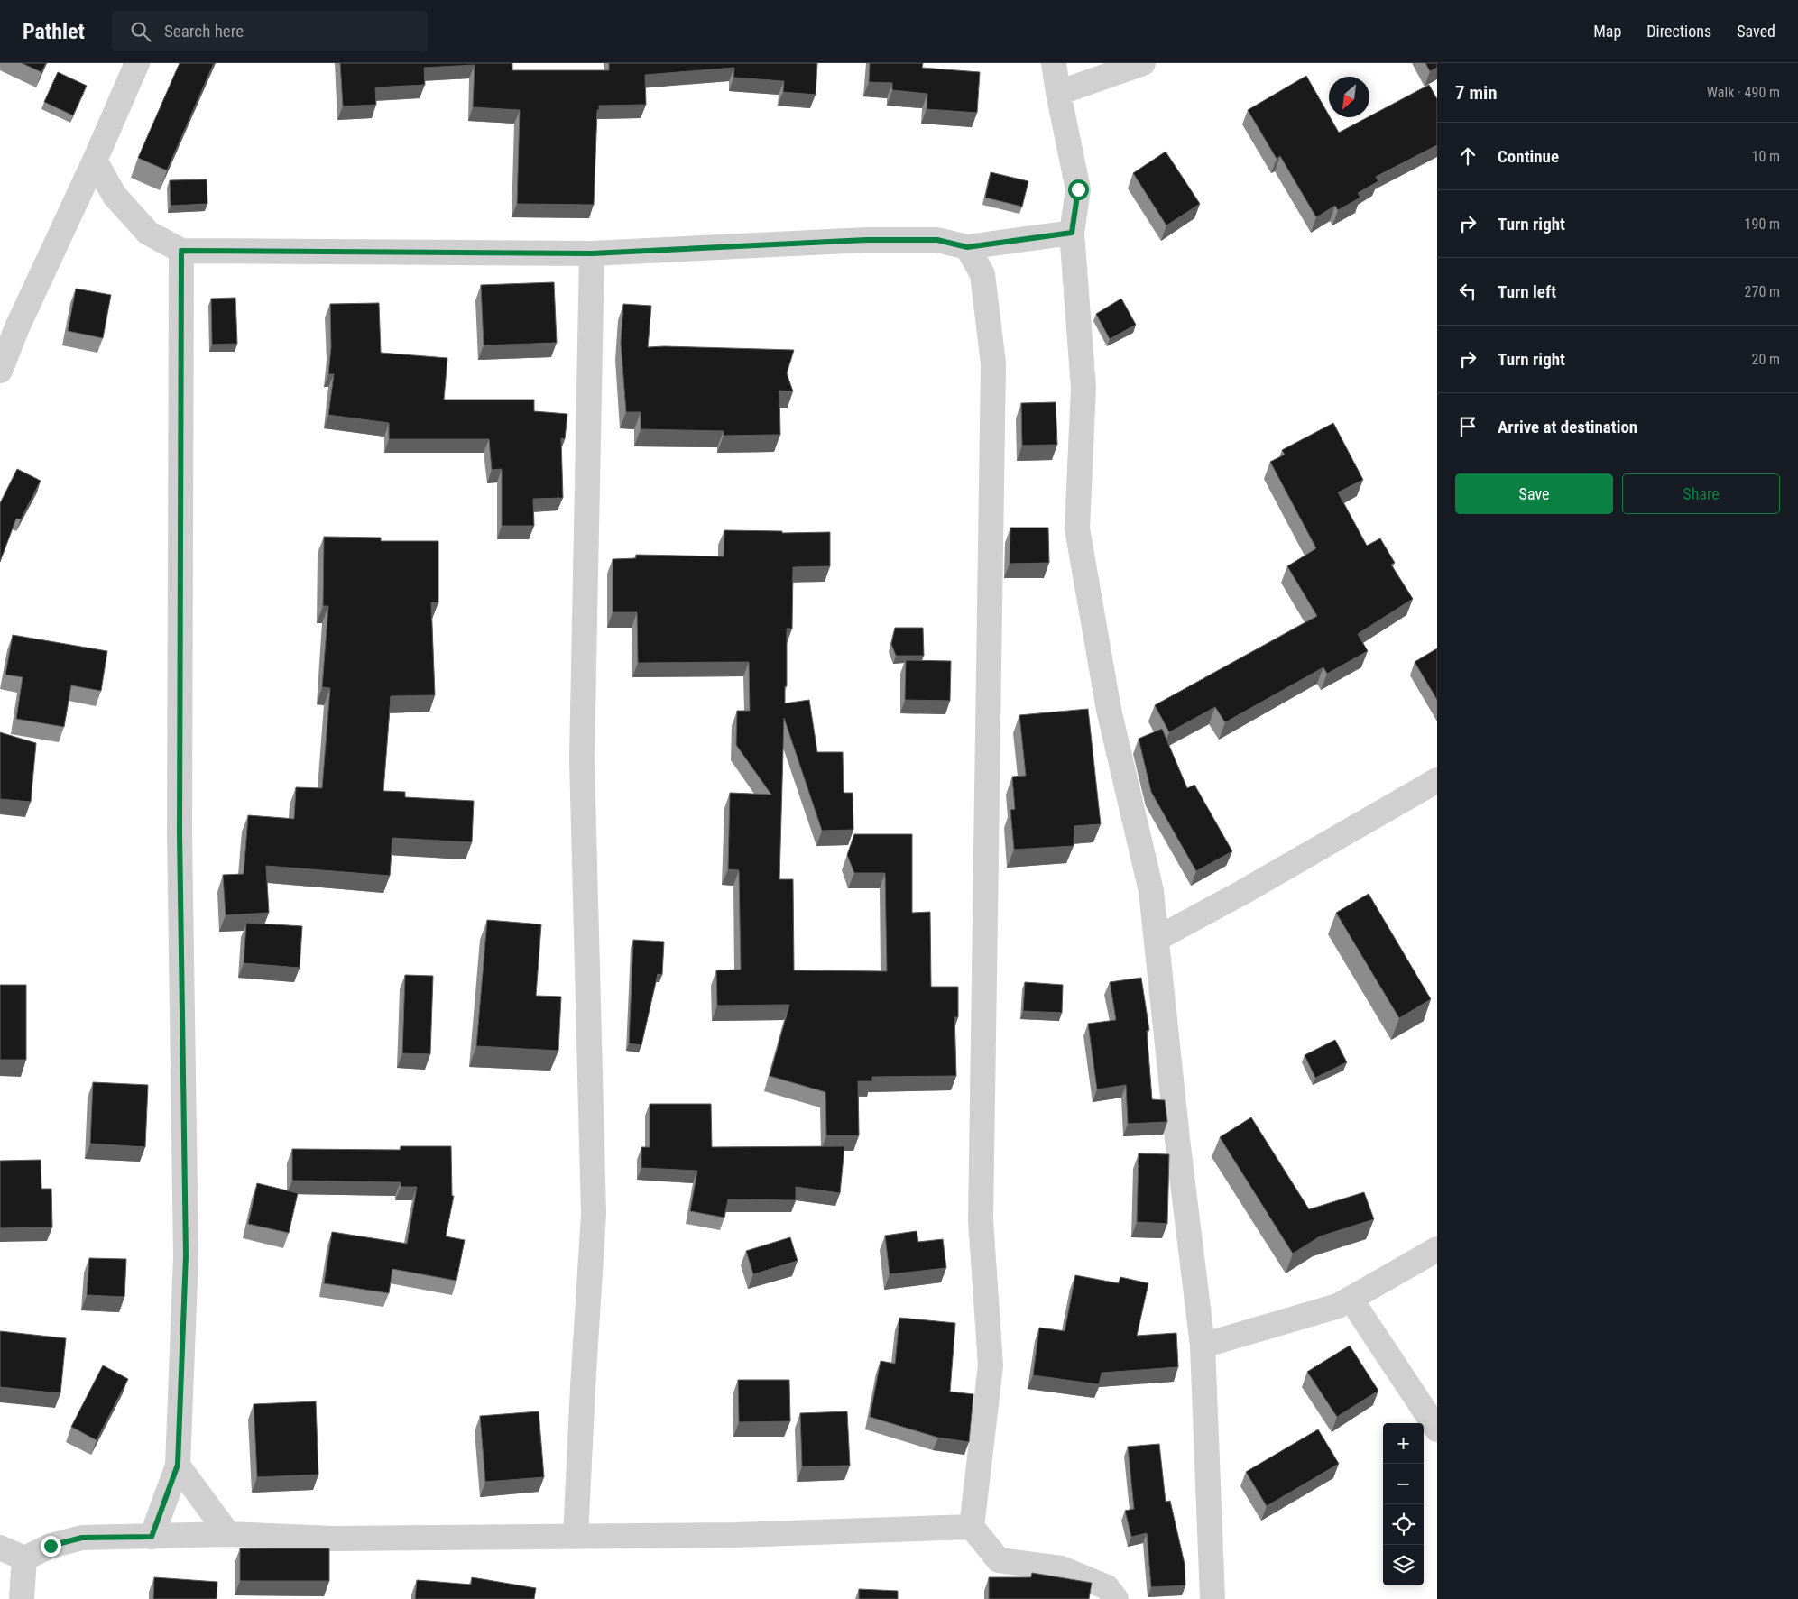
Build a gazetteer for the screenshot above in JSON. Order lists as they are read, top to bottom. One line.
{"north":"bottom left","page":{"header":"Pathlet","search":"Search here","nav":["Map","Directions","Saved"],"heading":["7 min","Walk · 490 m"],"list":[["Continue","10 m"],["Turn right","190 m"],["Turn left","270 m"],["Turn right","20 m"],"Arrive at destination"],"buttons":["Save","Share"],"map_buttons":["+","−"]}}
